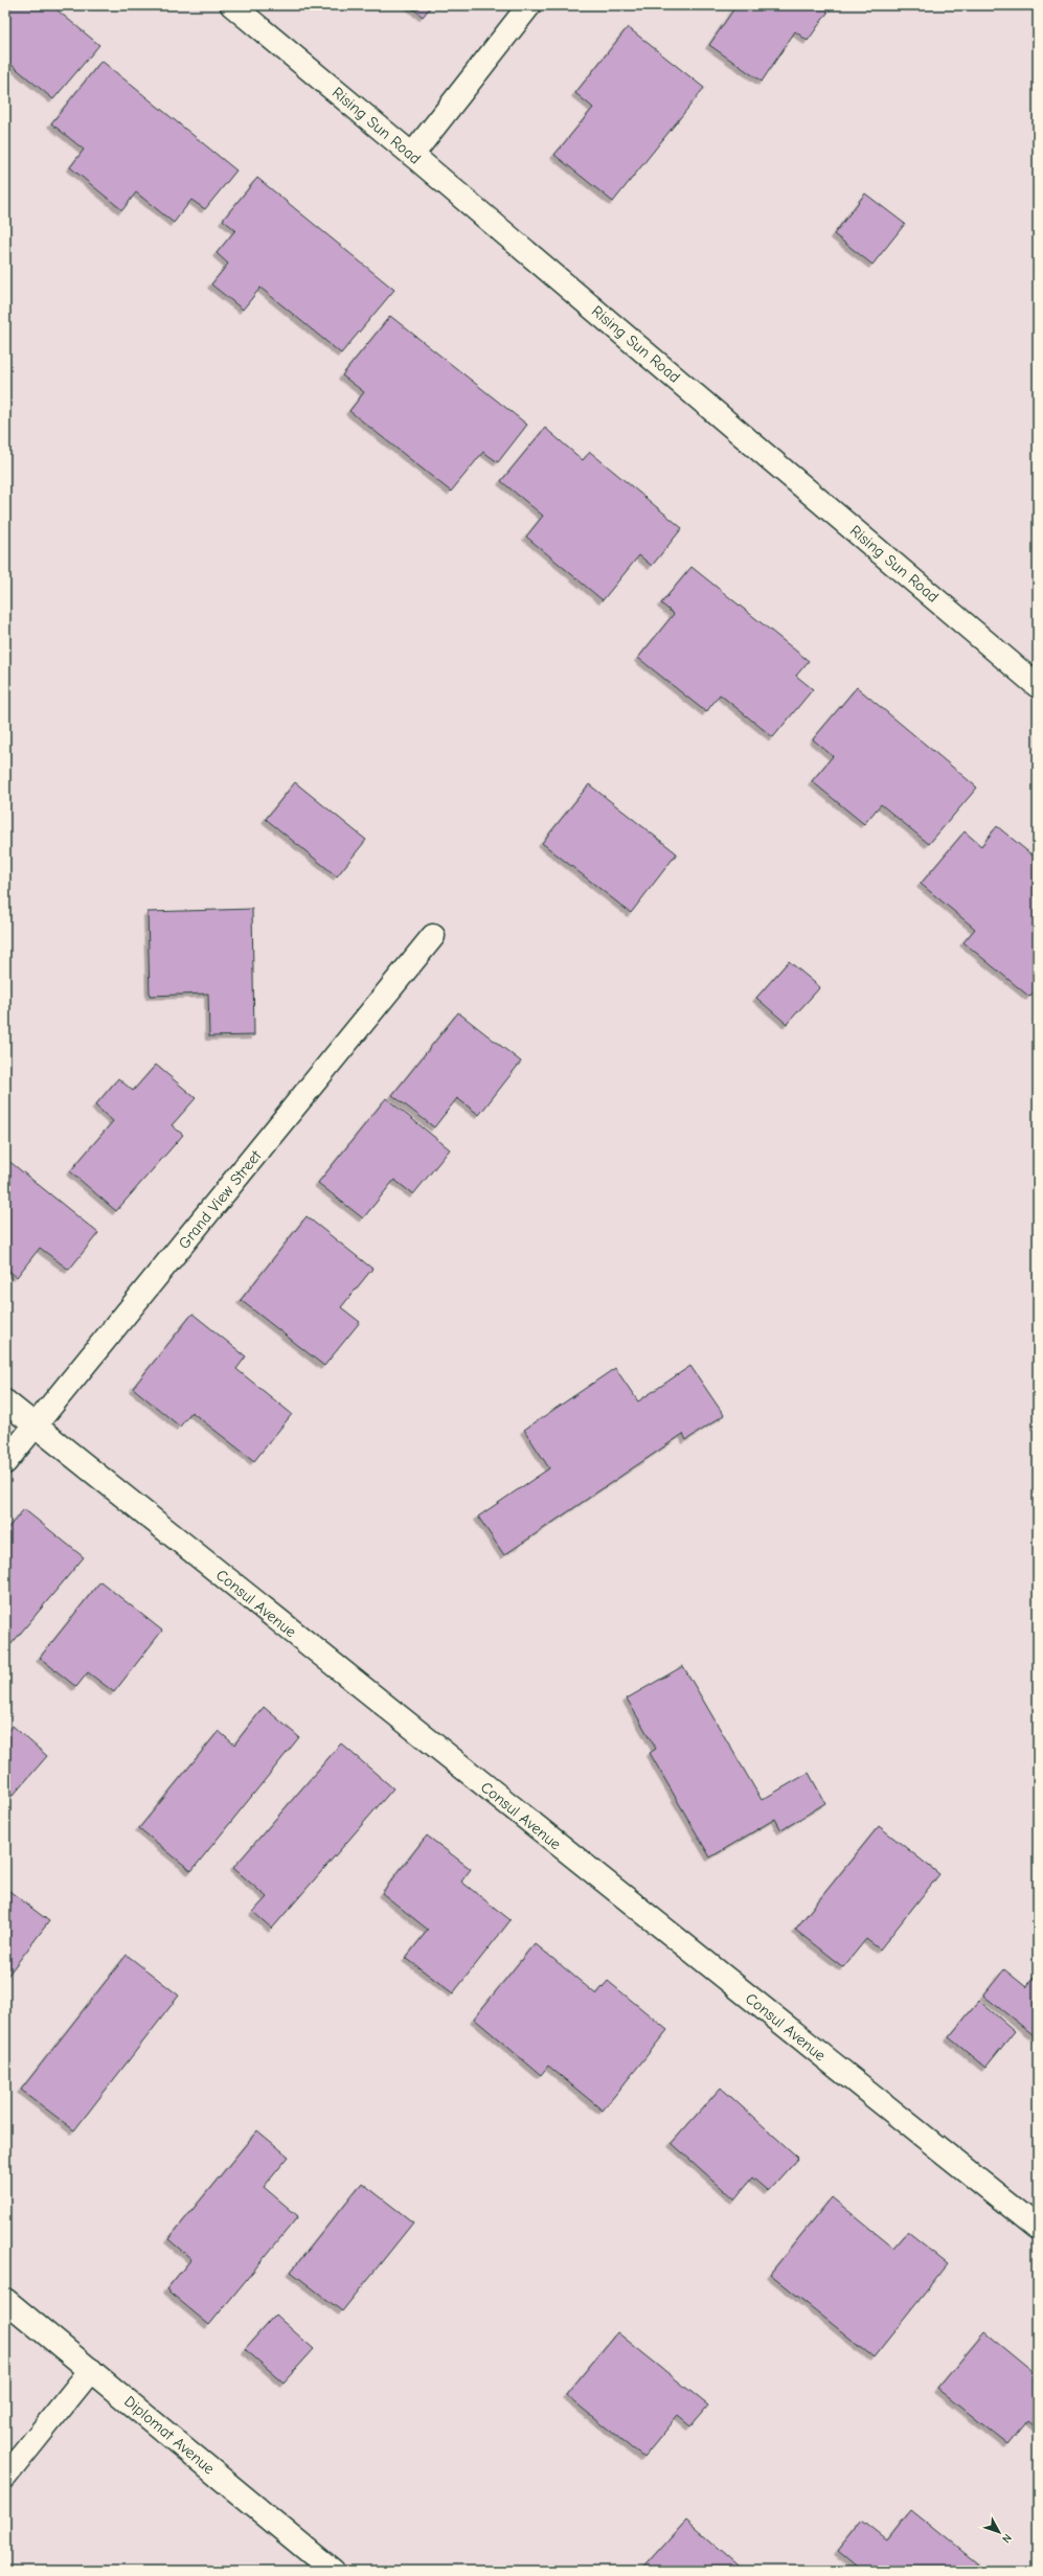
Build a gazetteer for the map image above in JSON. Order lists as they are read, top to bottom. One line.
{"streets":{"street":["Rising Sun Road","Grand View Street","Consul Avenue","Diplomat Avenue"]},"crossings":[["Grand View Street","Consul Avenue"]],"north":"bottom right"}
